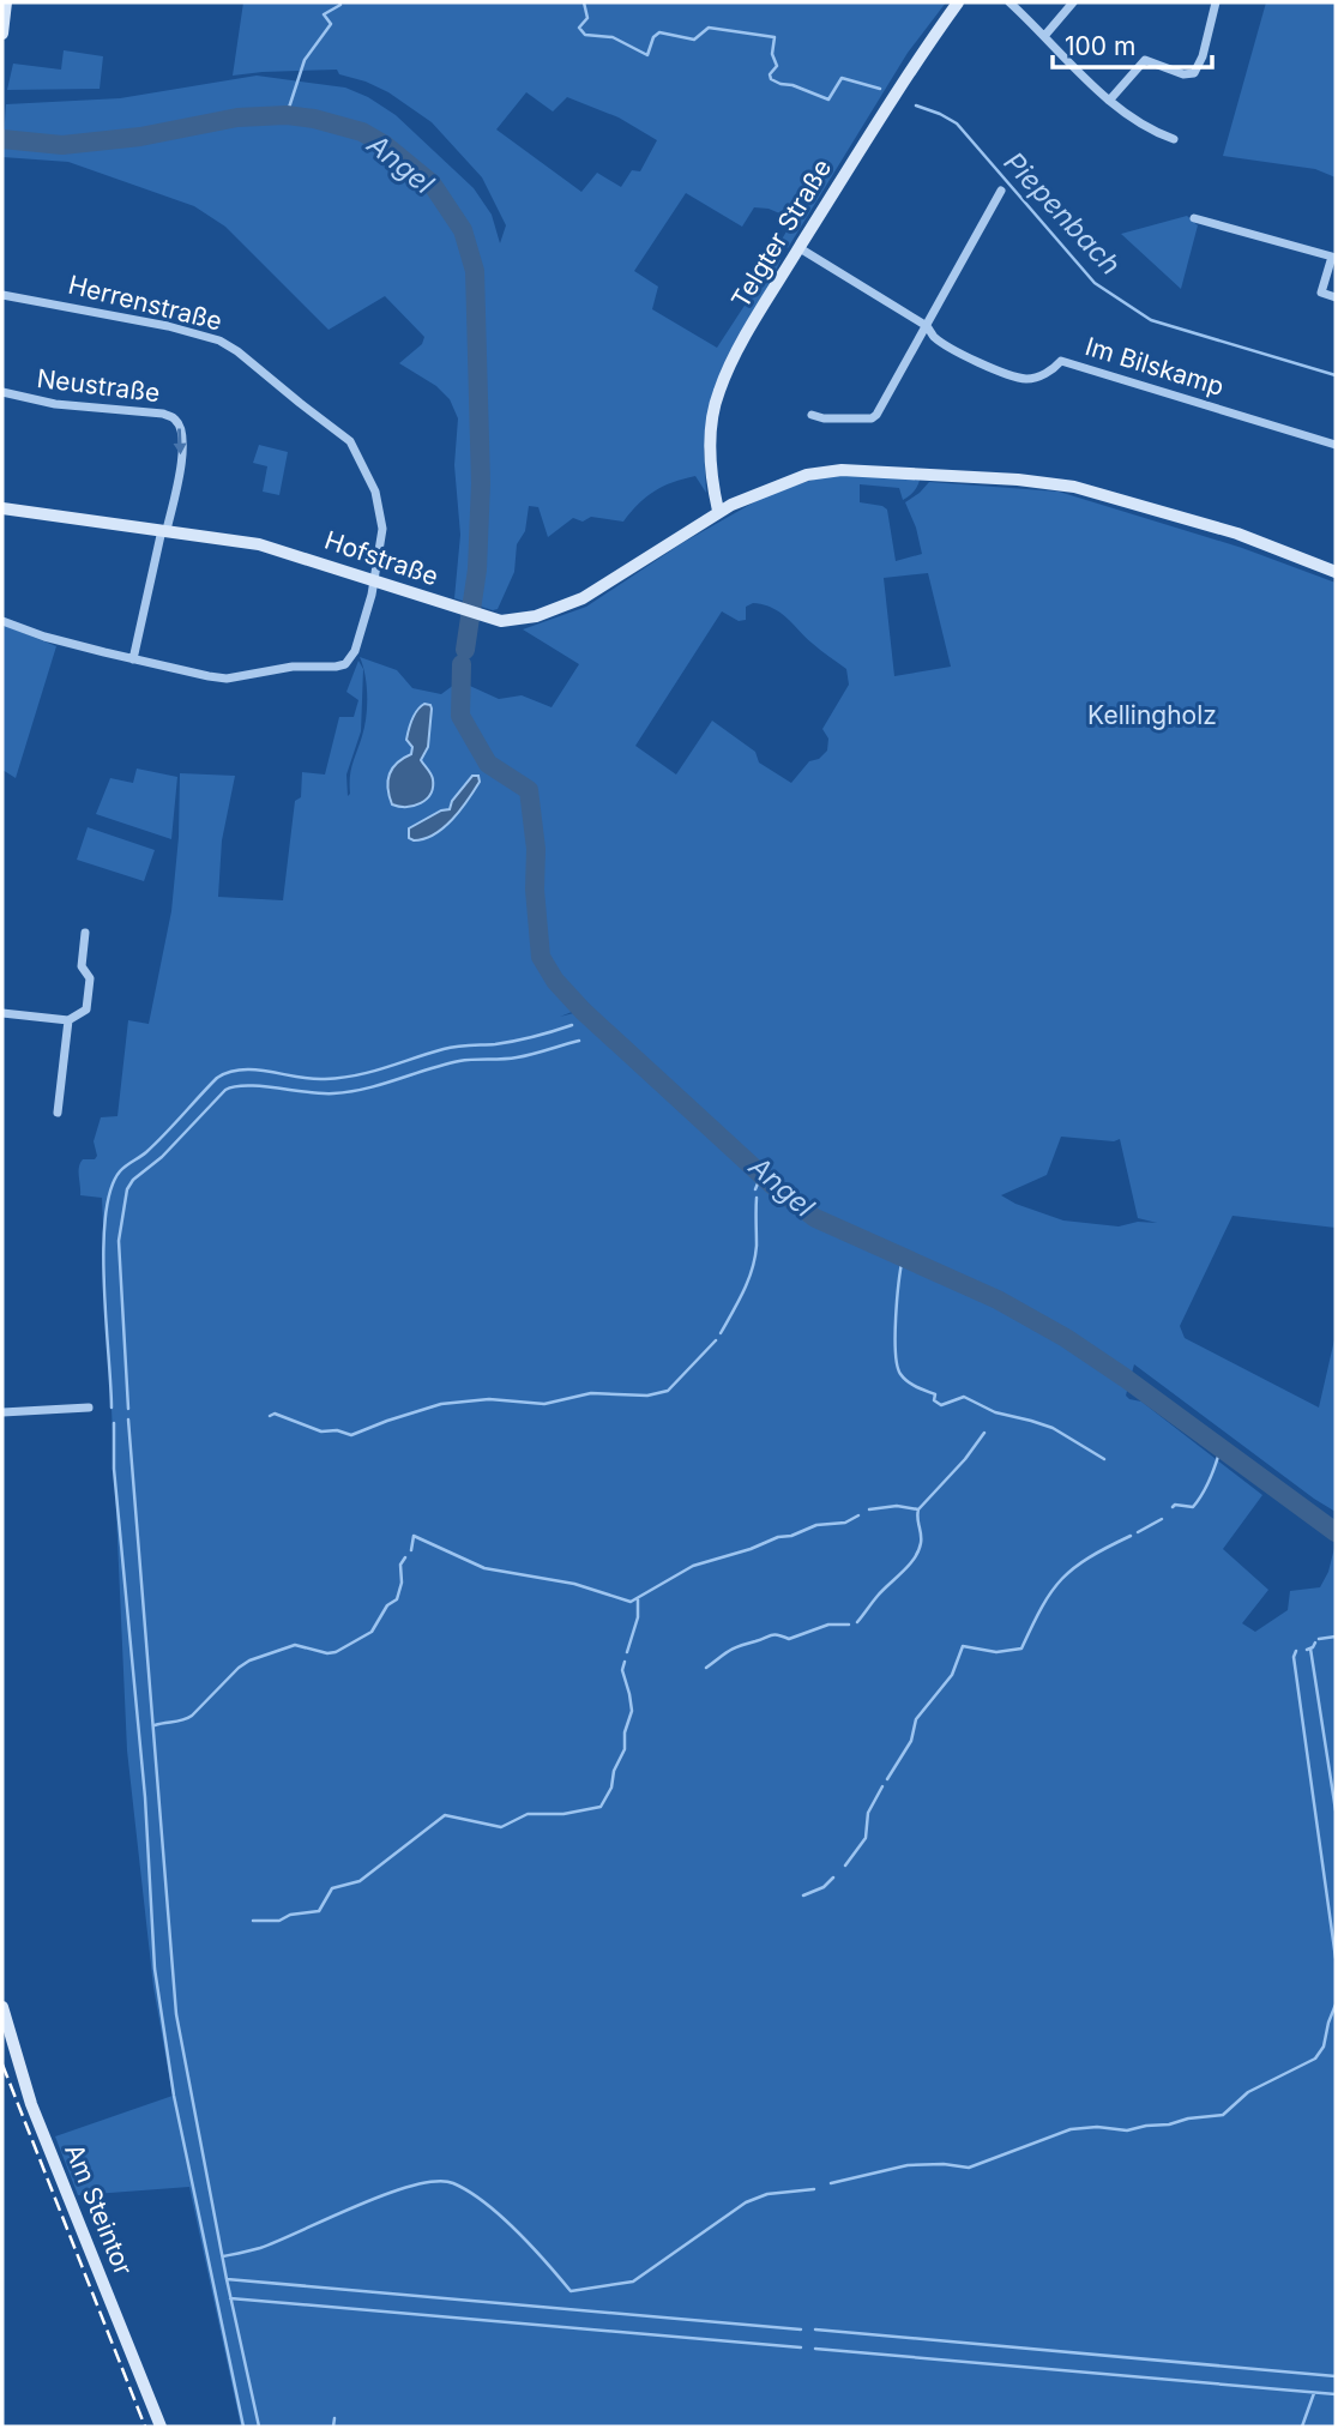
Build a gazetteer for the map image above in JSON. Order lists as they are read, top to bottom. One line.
{"streets":{"street":["Telgter Straße","Herrenstraße","Im Bilskamp","Neustraße","Hofstraße","Am Steintor"]},"crossings":[["Telgter Straße","Im Bilskamp"],["Telgter Straße","Hofstraße"],["Herrenstraße","Hofstraße"],["Neustraße","Hofstraße"]],"water":["Angel","Piepenbach"],"parks":["Kellingholz"],"scale_bar":"100 m"}
